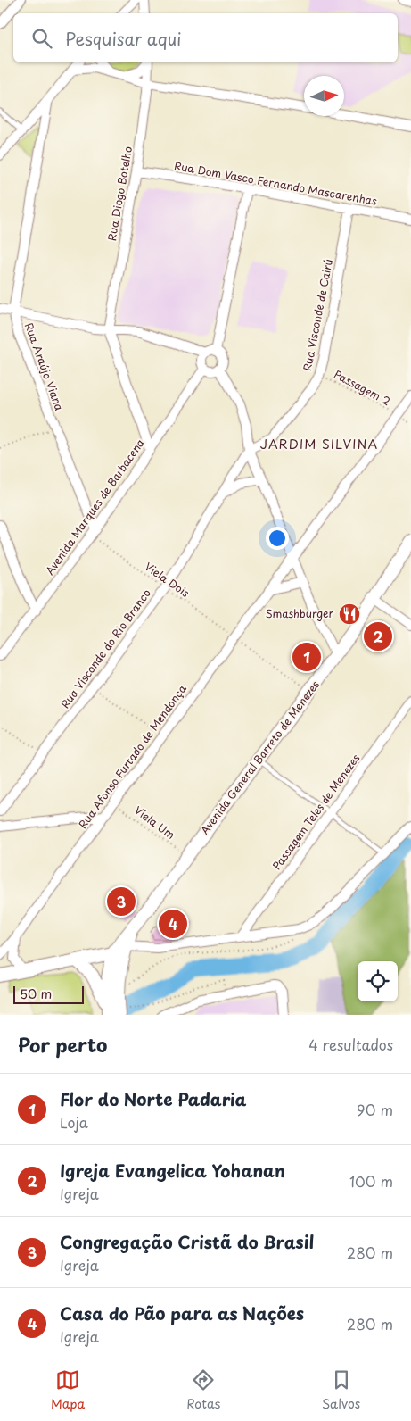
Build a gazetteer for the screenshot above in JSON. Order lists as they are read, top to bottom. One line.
{"streets":{"main road":["Avenida General Barreto de Menezes"],"street":["Rua Dom Vasco Fernando Mascarenhas","Rua Diogo Botelho","Rua Visconde de Cairú","Rua Araújo Viana","Avenida Marques de Barbacena","Rua Visconde do Rio Branco","Rua Afonso Furtado de Mendonça","Passagem Teles de Menezes"],"path":["Passagem 2","Viela Dois","Viela Um"]},"crossings":[["Rua Dom Vasco Fernando Mascarenhas","Rua Diogo Botelho"],["Rua Dom Vasco Fernando Mascarenhas","Rua Visconde de Cairú"],["Rua Visconde de Cairú","Passagem 2"],["Rua Visconde de Cairú","Rua Visconde do Rio Branco"],["Rua Araújo Viana","Avenida Marques de Barbacena"],["Rua Araújo Viana","Viela Dois"],["Passagem 2","Rua Afonso Furtado de Mendonça"],["Avenida Marques de Barbacena","Viela Dois"],["Viela Dois","Rua Visconde do Rio Branco"],["Viela Dois","Rua Afonso Furtado de Mendonça"],["Viela Dois","Avenida General Barreto de Menezes"],["Rua Afonso Furtado de Mendonça","Viela Um"],["Avenida General Barreto de Menezes","Viela Um"]],"districts":["JARDIM SILVINA"],"places":{"restaurant":["Smashburger"]},"scale_bar":"50 m","north":"right","page":{"search":"Pesquisar aqui","pins":["2","1","3","4"],"scale":"50 m","heading":["Por perto","4 resultados"],"list":[{"mark":"1","name":"Flor do Norte Padaria","note":"Loja","value":"90 m"},{"mark":"2","name":"Igreja Evangelica Yohanan","note":"Igreja","value":"100 m"},{"mark":"3","name":"Congregação Cristã do Brasil","note":"Igreja","value":"280 m"},{"mark":"4","name":"Casa do Pão para as Nações","note":"Igreja","value":"280 m"}],"nav":["Mapa","Rotas","Salvos"]}}
